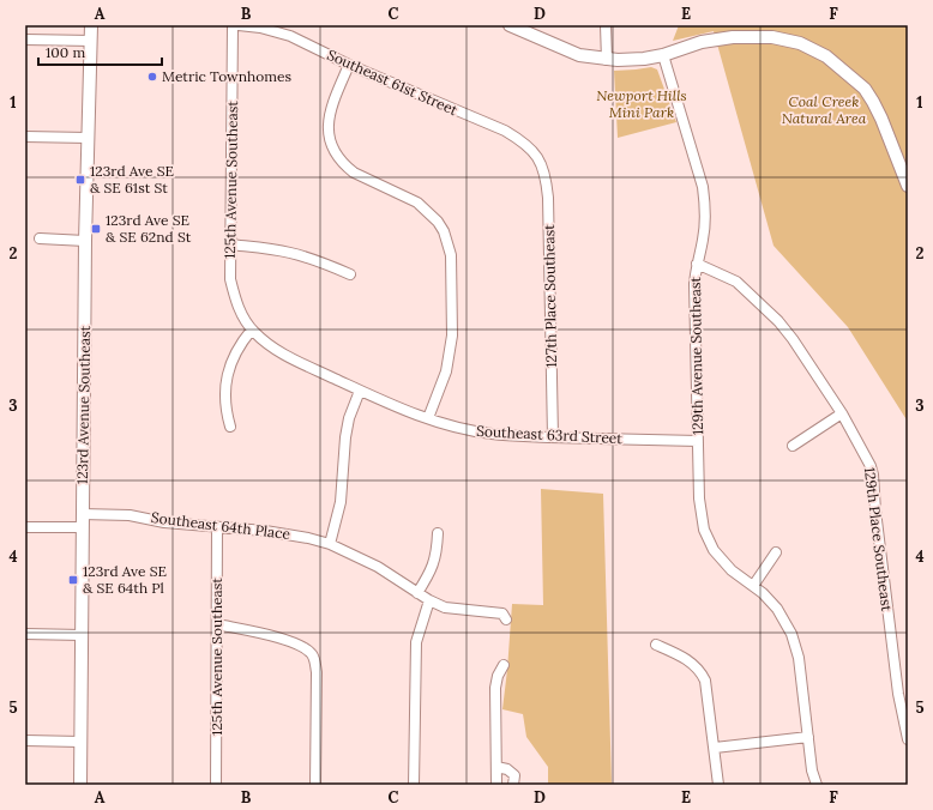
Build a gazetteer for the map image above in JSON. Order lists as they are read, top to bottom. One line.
{"streets":{"street":["Southeast 61st Street","125th Avenue Southeast","127th Place Southeast","129th Avenue Southeast","123rd Avenue Southeast","Southeast 63rd Street","Southeast 64th Place","129th Place Southeast"]},"crossings":[["Southeast 61st Street","127th Place Southeast"],["125th Avenue Southeast","Southeast 63rd Street"],["125th Avenue Southeast","Southeast 64th Place"],["127th Place Southeast","Southeast 63rd Street"],["129th Avenue Southeast","Southeast 63rd Street"],["129th Avenue Southeast","129th Place Southeast"],["123rd Avenue Southeast","Southeast 64th Place"]],"parks":["Newport Hills Mini Park","Coal Creek Natural Area"],"places":{"other":["Metric Townhomes"],"transit":["123rd Ave SE & SE 61st St","123rd Ave SE & SE 62nd St","123rd Ave SE & SE 64th Pl"]},"scale_bar":"100 m","grid":{"columns":["A","B","C","D","E","F"],"rows":["1","2","3","4","5"]}}
